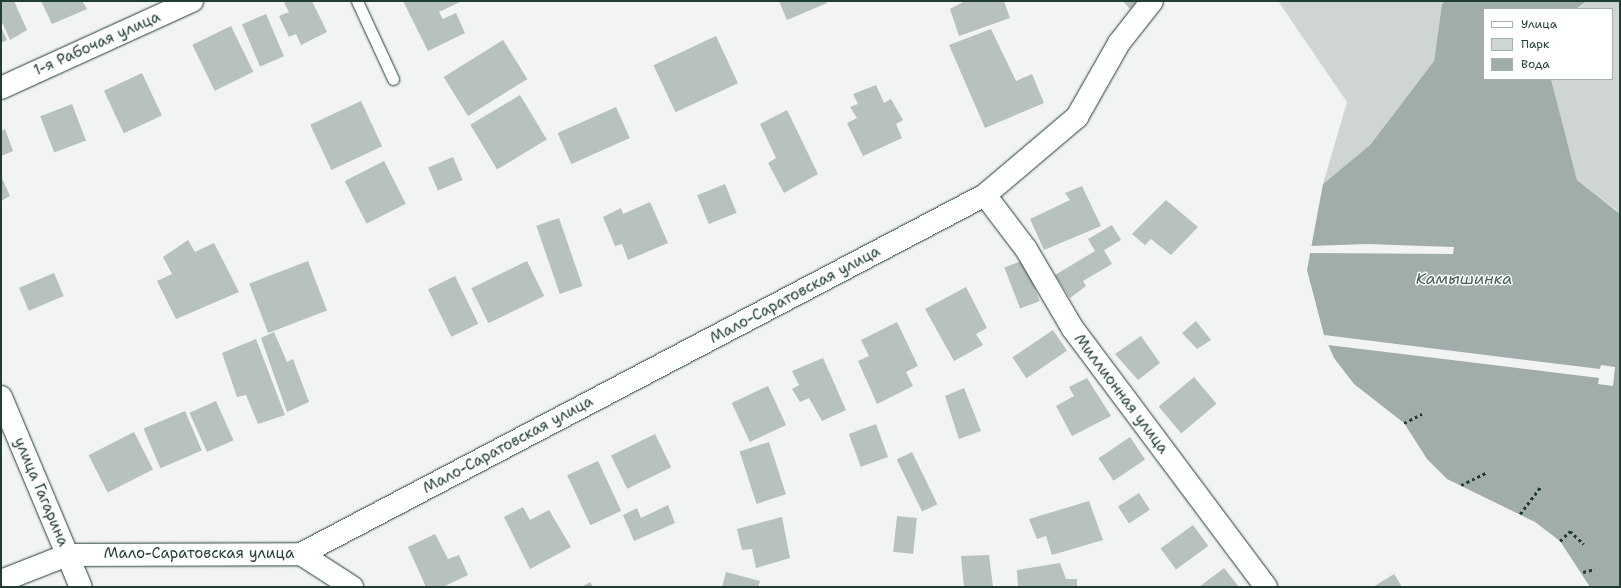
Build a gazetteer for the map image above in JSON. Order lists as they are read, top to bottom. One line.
{"streets":{"street":["1-я Рабочая улица","Мало-Саратовская улица","Миллионная улица","улица Гагарина"]},"crossings":[["Мало-Саратовская улица","Миллионная улица"],["Мало-Саратовская улица","улица Гагарина"]],"water":["Камышинка"],"legend":["Улица","Парк","Вода"]}
